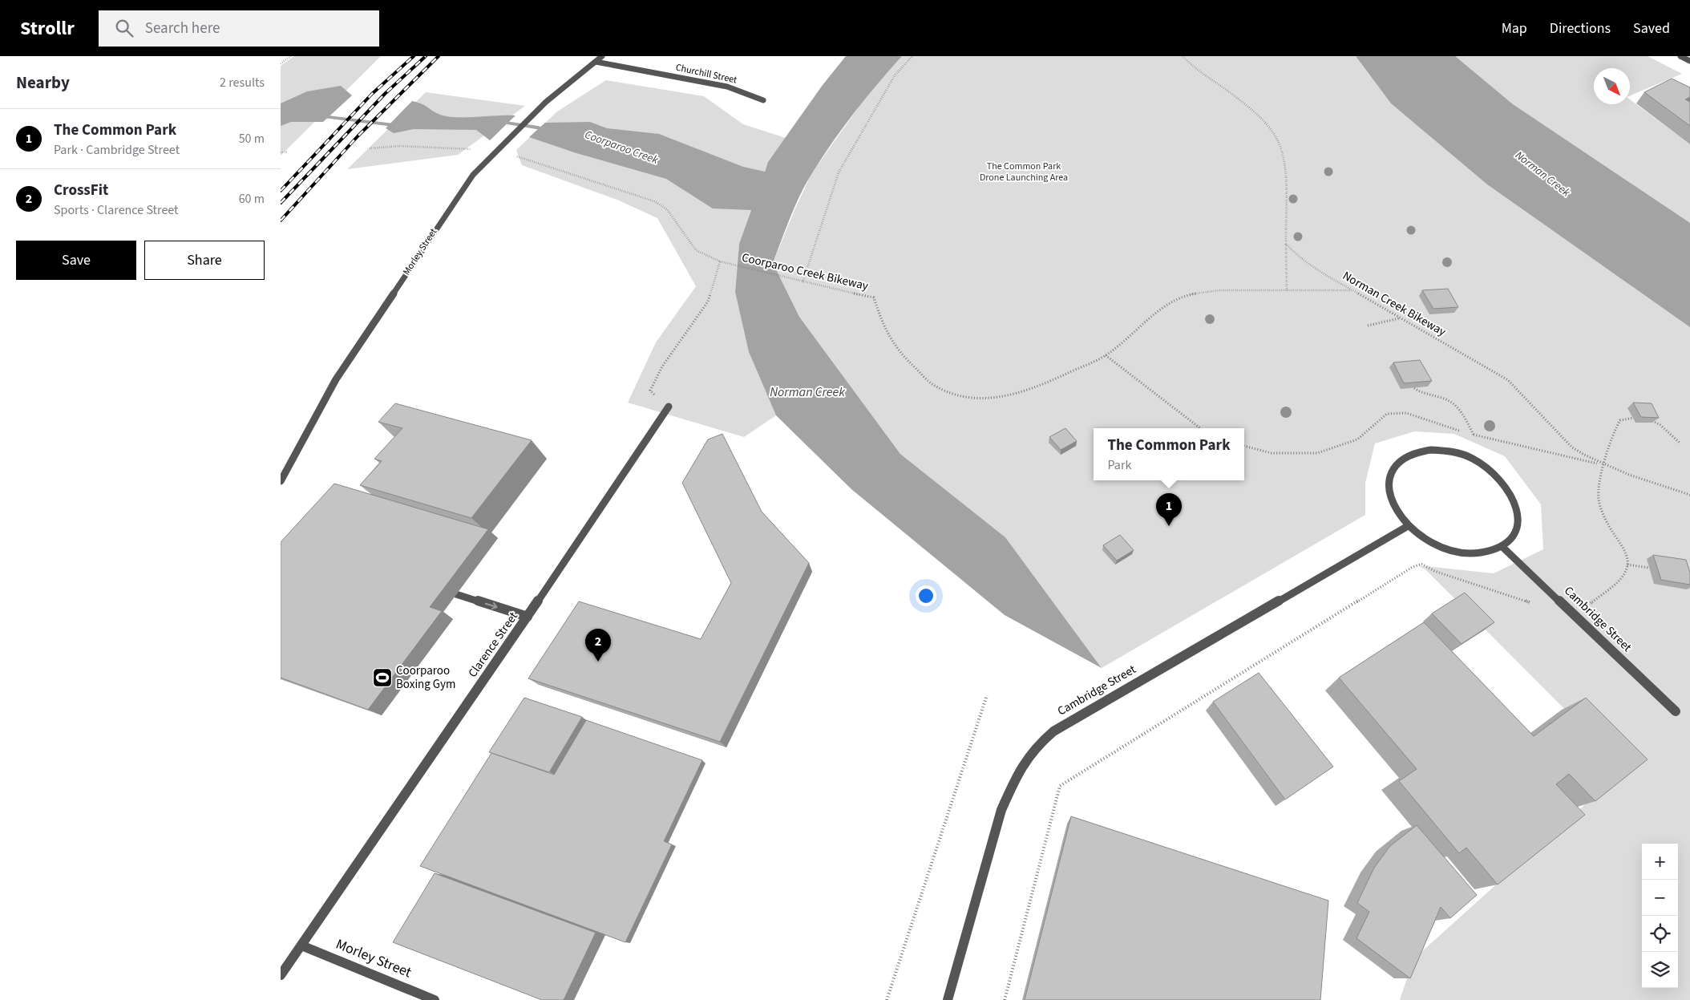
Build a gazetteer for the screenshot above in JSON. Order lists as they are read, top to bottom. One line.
{"streets":{"street":["Churchill Street","Morley Street","Cambridge Street","Clarence Street"],"path":["Coorparoo Creek Bikeway","Norman Creek Bikeway"]},"crossings":[["Churchill Street","Morley Street"],["Morley Street","Coorparoo Creek Bikeway"],["Morley Street","Clarence Street"],["Coorparoo Creek Bikeway","Norman Creek Bikeway"]],"water":["Coorparoo Creek","Norman Creek"],"parks":["The Common Park Drone Launching Area"],"places":{"sports":["Coorparoo Boxing Gym"]},"north":"bottom right","page":{"header":"Strollr","search":"Search here","nav":["Map","Directions","Saved"],"heading":["Nearby","2 results"],"list":[{"mark":"1","name":"The Common Park","note":"Park · Cambridge Street","value":"50 m"},{"mark":"2","name":"CrossFit","note":"Sports · Clarence Street","value":"60 m"}],"buttons":["Save","Share"],"popup":["The Common Park","Park"],"pins":["1","2"],"map_buttons":["+","−"]}}
